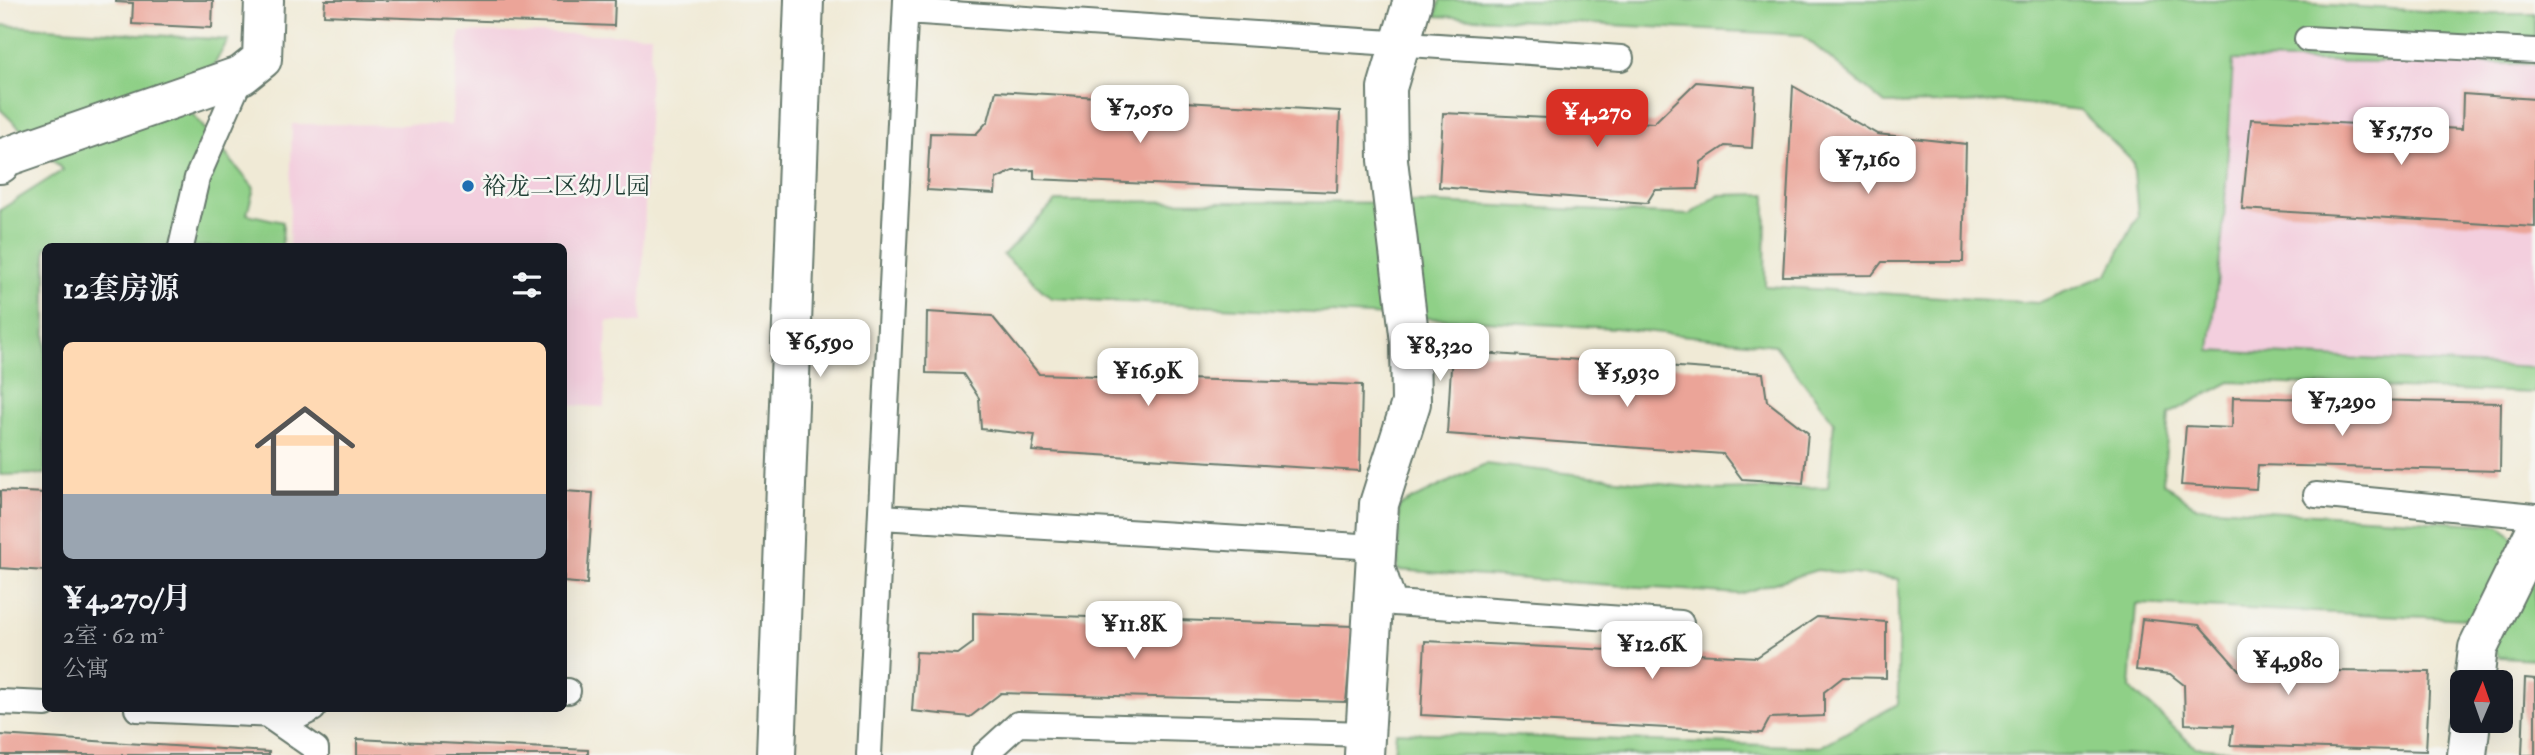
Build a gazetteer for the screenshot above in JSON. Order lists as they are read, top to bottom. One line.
{"places":["裕龙二区幼儿园"],"north":"top","page":{"price":["¥7,050","¥4,270","¥5,750","¥7,160","¥6,590","¥8,320","¥16.9K","¥5,930","¥7,290","¥11.8K","¥12.6K","¥4,980"],"heading":"12套房源","list":[{"name":"¥4,270/月","note":"2室 · 62 m² · 公寓"}]}}
